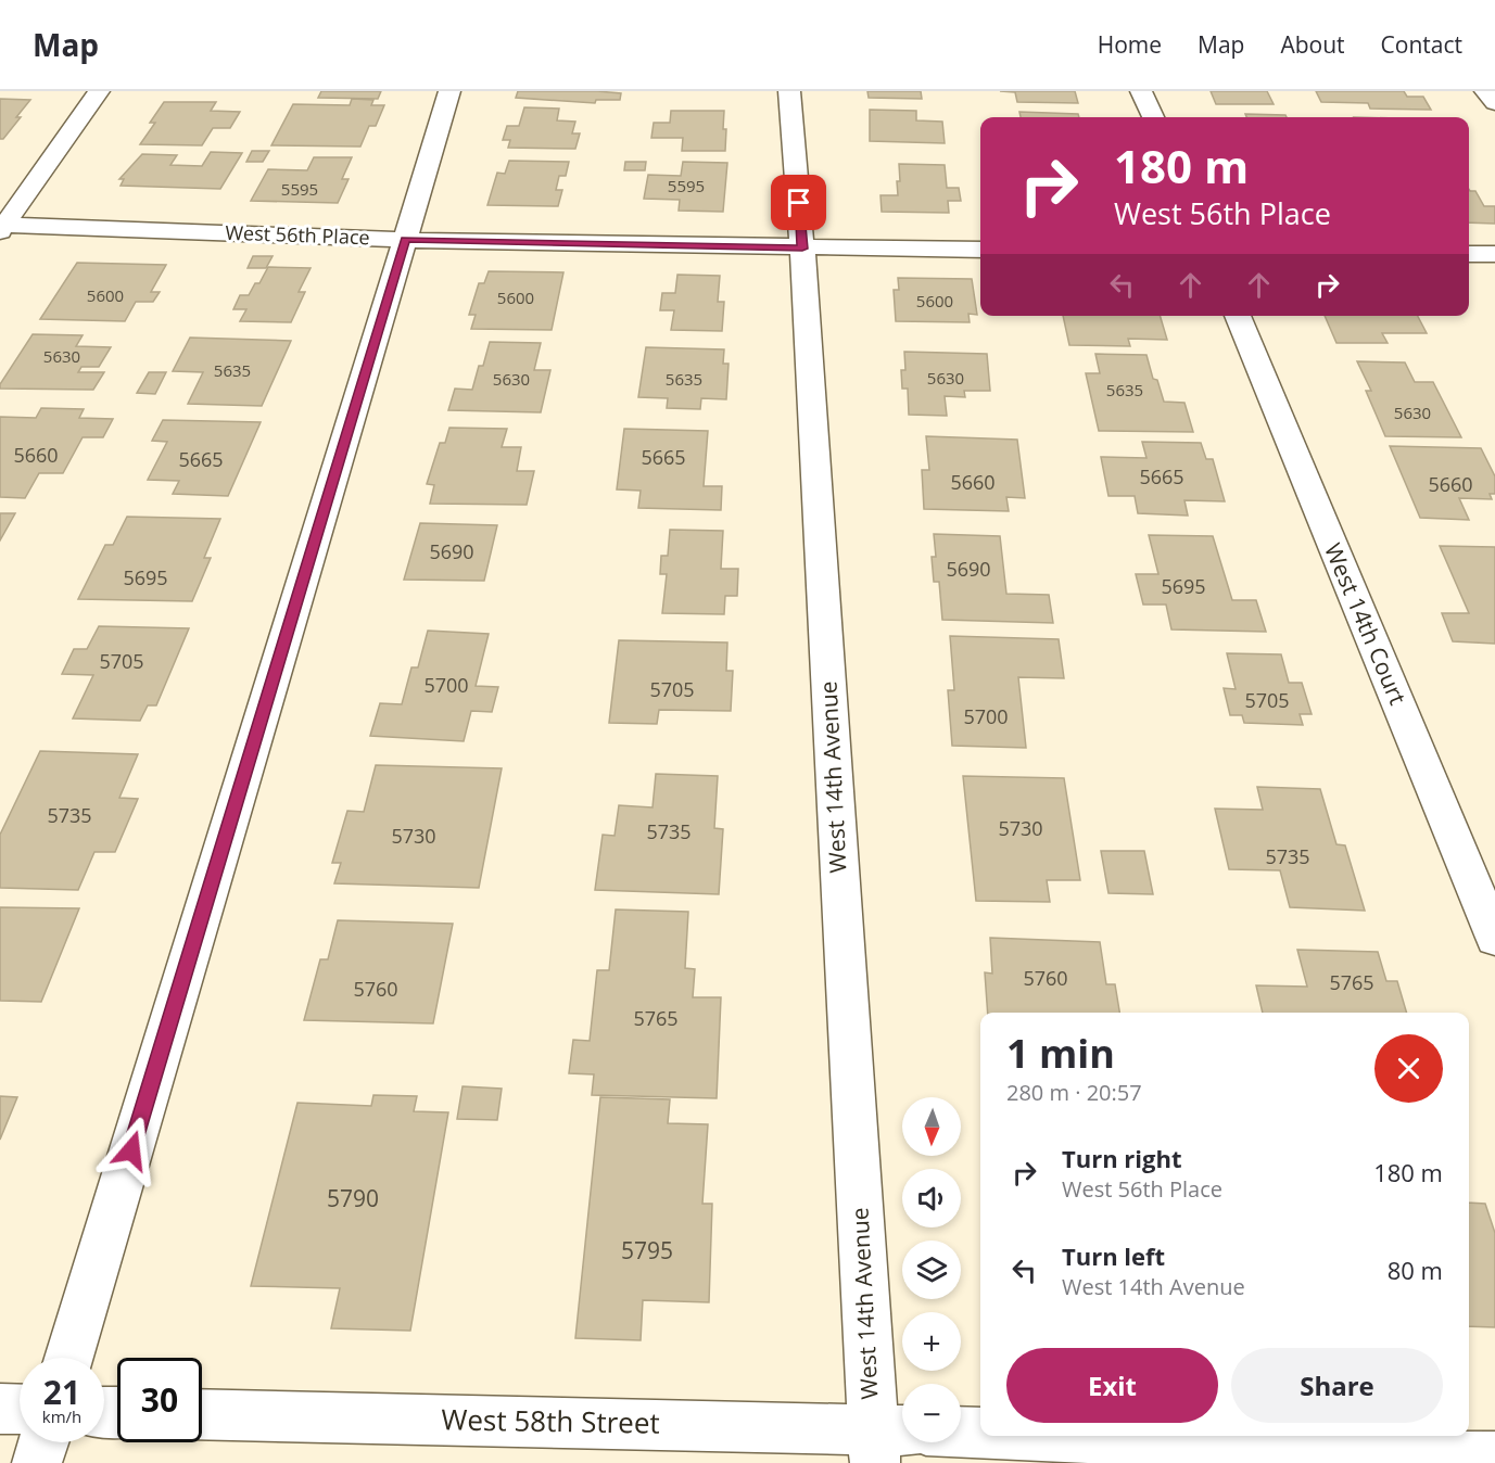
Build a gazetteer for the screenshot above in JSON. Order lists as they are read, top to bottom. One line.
{"streets":{"street":["West 56th Place","West 14th Court","West 14th Avenue","West 58th Street"]},"crossings":[["West 56th Place","West 14th Avenue"],["West 14th Avenue","West 58th Street"]],"house_numbers":["5595","5595","5600","5600","5600","5630","5635","5630","5630","5635","5635","5630","5660","5665","5665","5665","5660","5660","5690","5690","5695","5695","5705","5700","5705","5705","5700","5735","5730","5735","5730","5735","5760","5765","5760","5765","5790","5795"],"north":"bottom","page":{"header":"Map","nav":["Home","Map","About","Contact"],"turn":["180 m","West 56th Place"],"heading":["1 min","280 m · 20:57"],"map_buttons":["+","−"],"list":[{"name":"Turn right","note":"West 56th Place","value":"180 m"},{"name":"Turn left","note":"West 14th Avenue","value":"80 m"}],"buttons":["Exit","Share"],"speed":"21 km/h","limit":"30"}}
